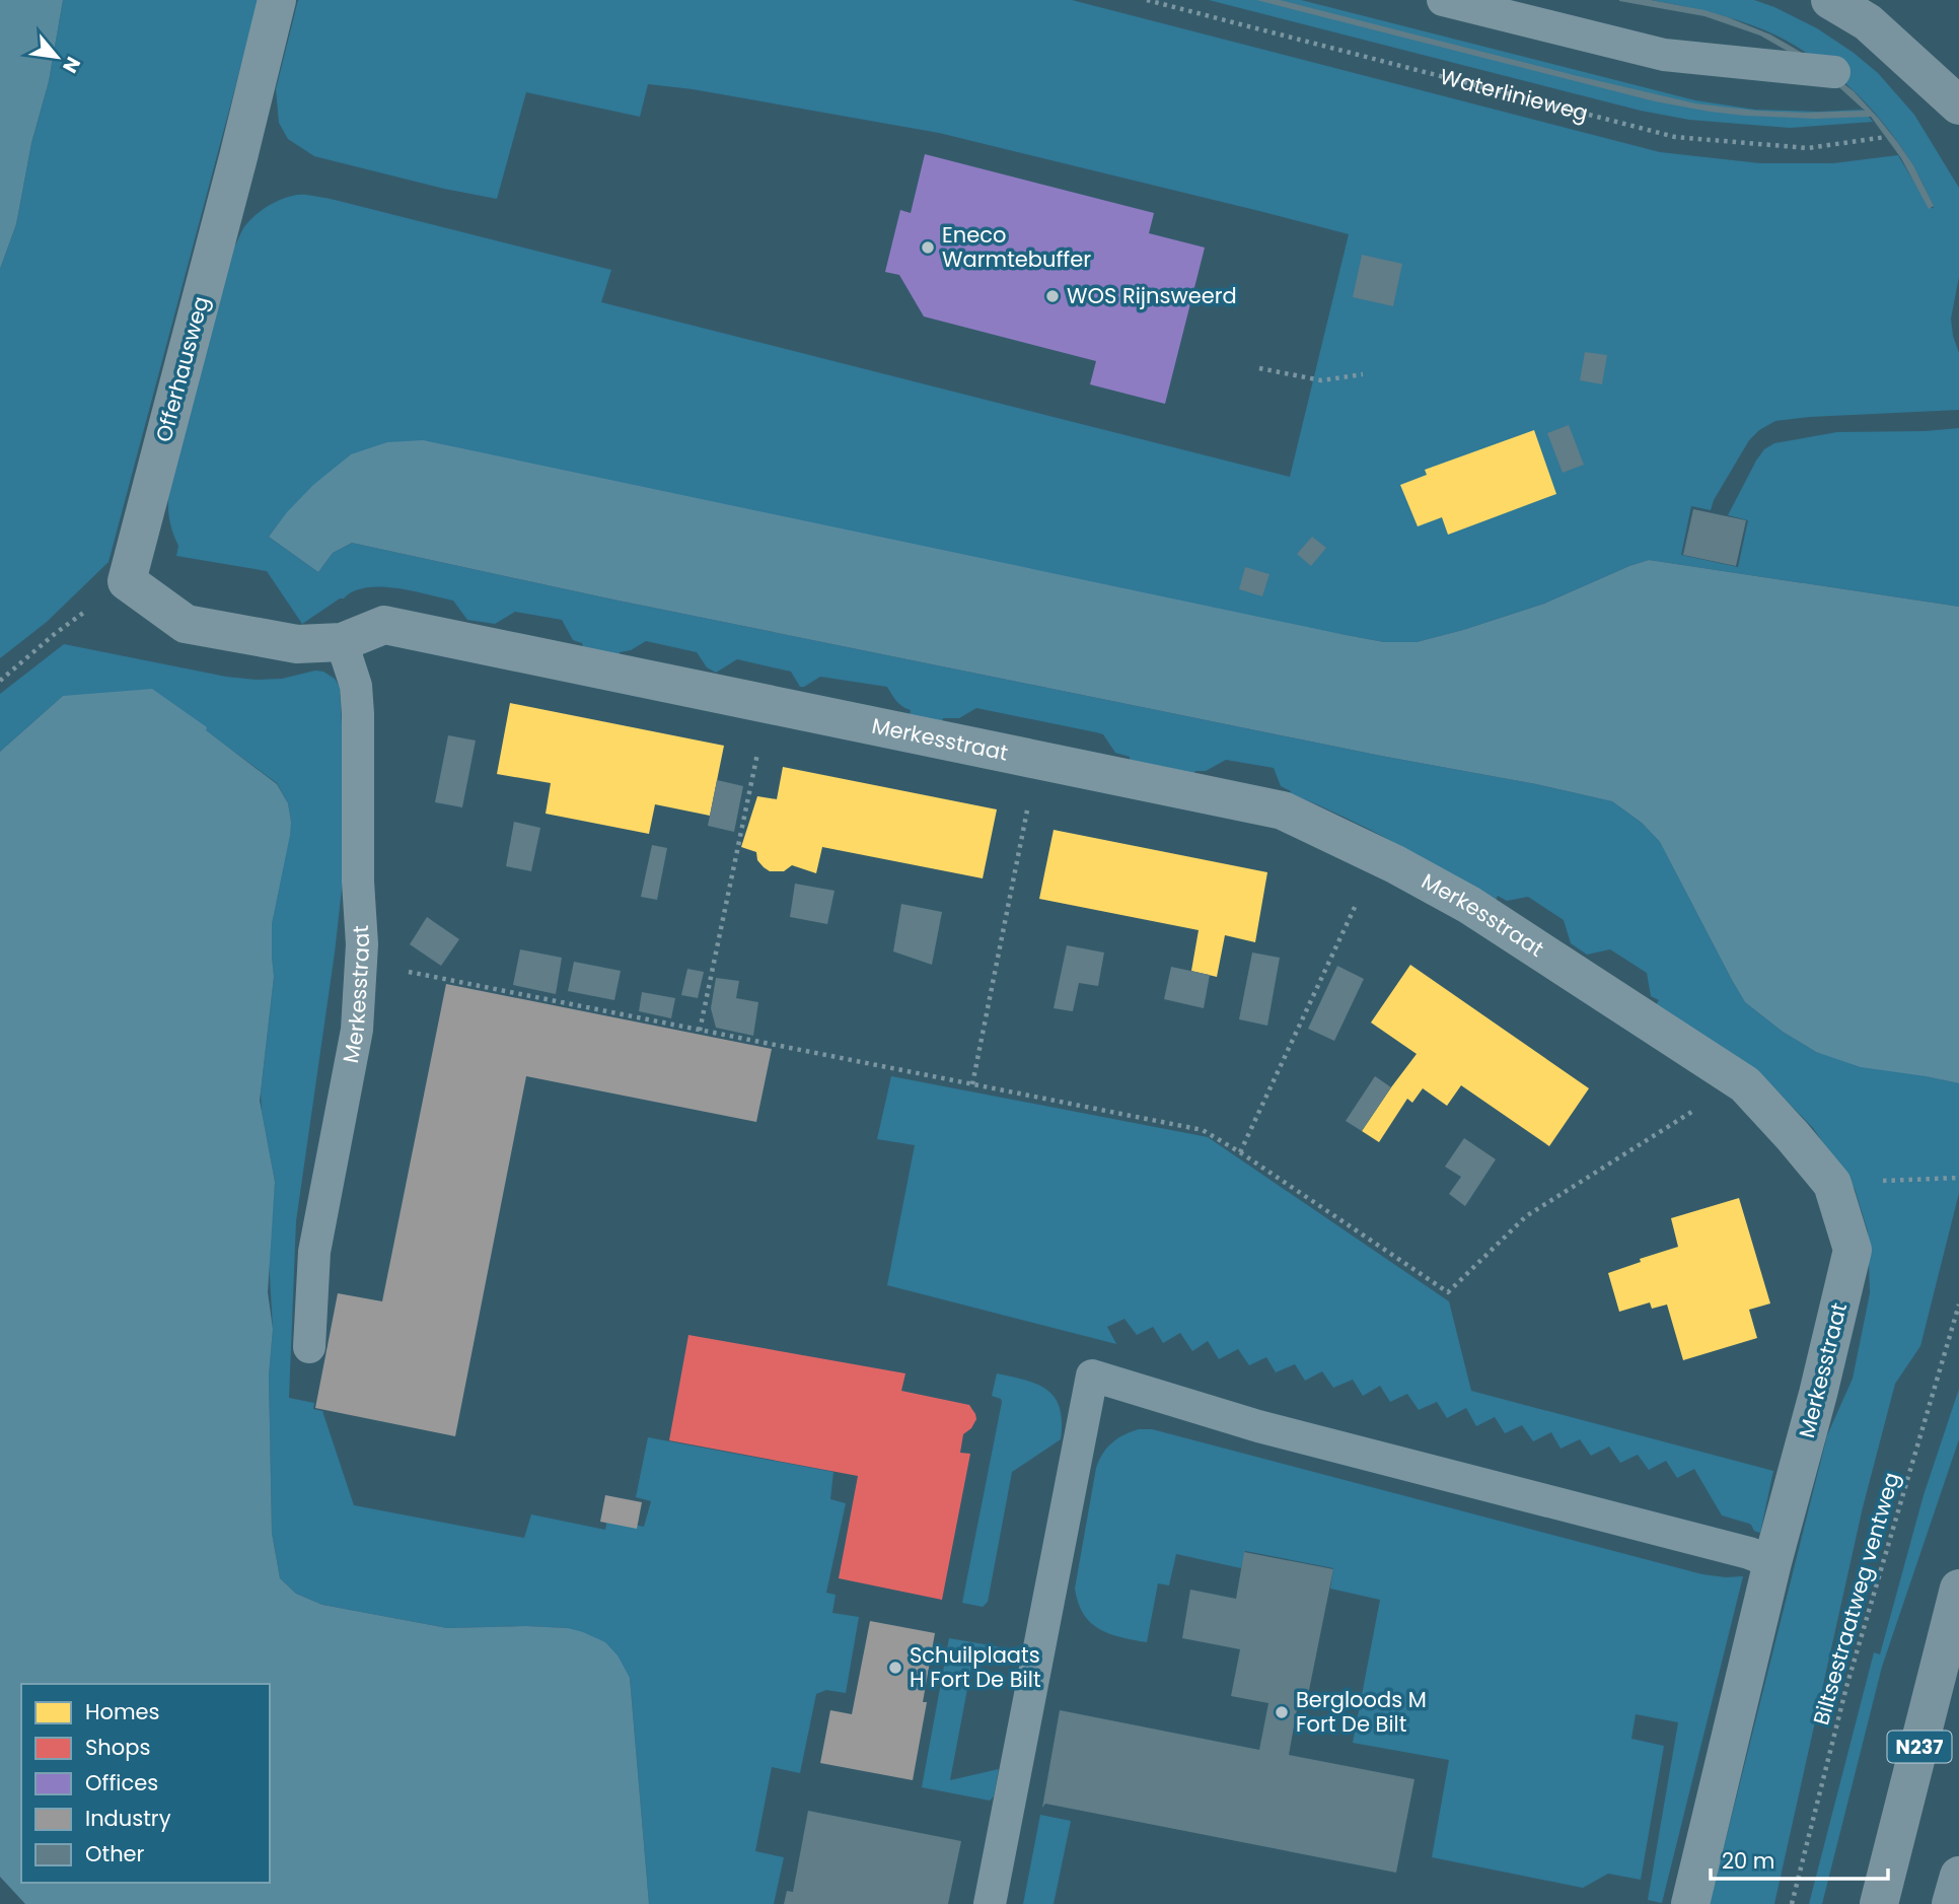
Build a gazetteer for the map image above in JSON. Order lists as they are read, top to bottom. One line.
{"streets":{"main road":["N237"],"street":["Offerhausweg","Merkesstraat"],"path":["Waterlinieweg","Biltsestraatweg ventweg"]},"crossings":[["Offerhausweg","Merkesstraat"]],"places":["Eneco Warmtebuffer","WOS Rijnsweerd","Schuilplaats H Fort De Bilt","Bergloods M Fort De Bilt"],"legend":["Homes","Shops","Offices","Industry","Other"],"scale_bar":"20 m","north":"bottom right"}
